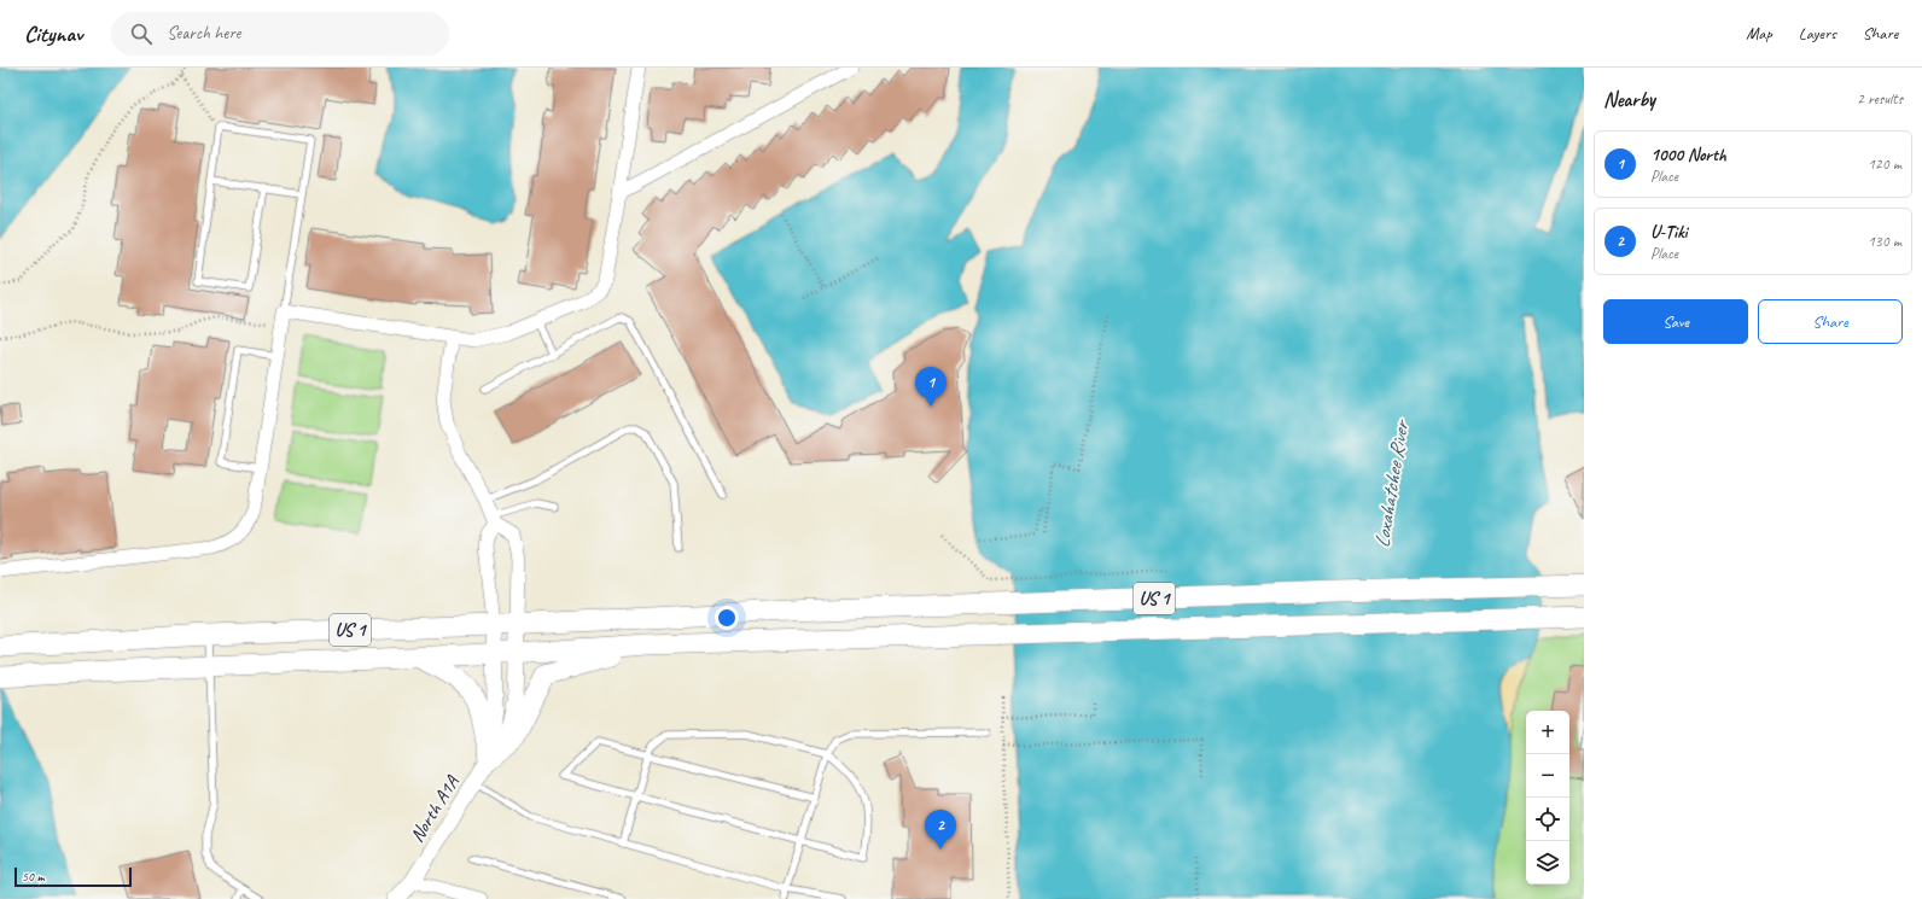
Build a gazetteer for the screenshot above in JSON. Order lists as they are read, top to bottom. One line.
{"streets":{"main road":["US 1"],"street":["North A1A"]},"crossings":[["US 1","North A1A"]],"water":["Loxahatchee River"],"scale_bar":"50 m","page":{"header":"Citynav","search":"Search here","nav":["Map","Layers","Share"],"heading":["Nearby","2 results"],"list":[{"mark":"1","name":"1000 North","note":"Place","value":"120 m"},{"mark":"2","name":"U-Tiki","note":"Place","value":"130 m"}],"buttons":["Save","Share"],"pins":["1","2"],"map_buttons":["+","−"],"scale":"50 m"}}
